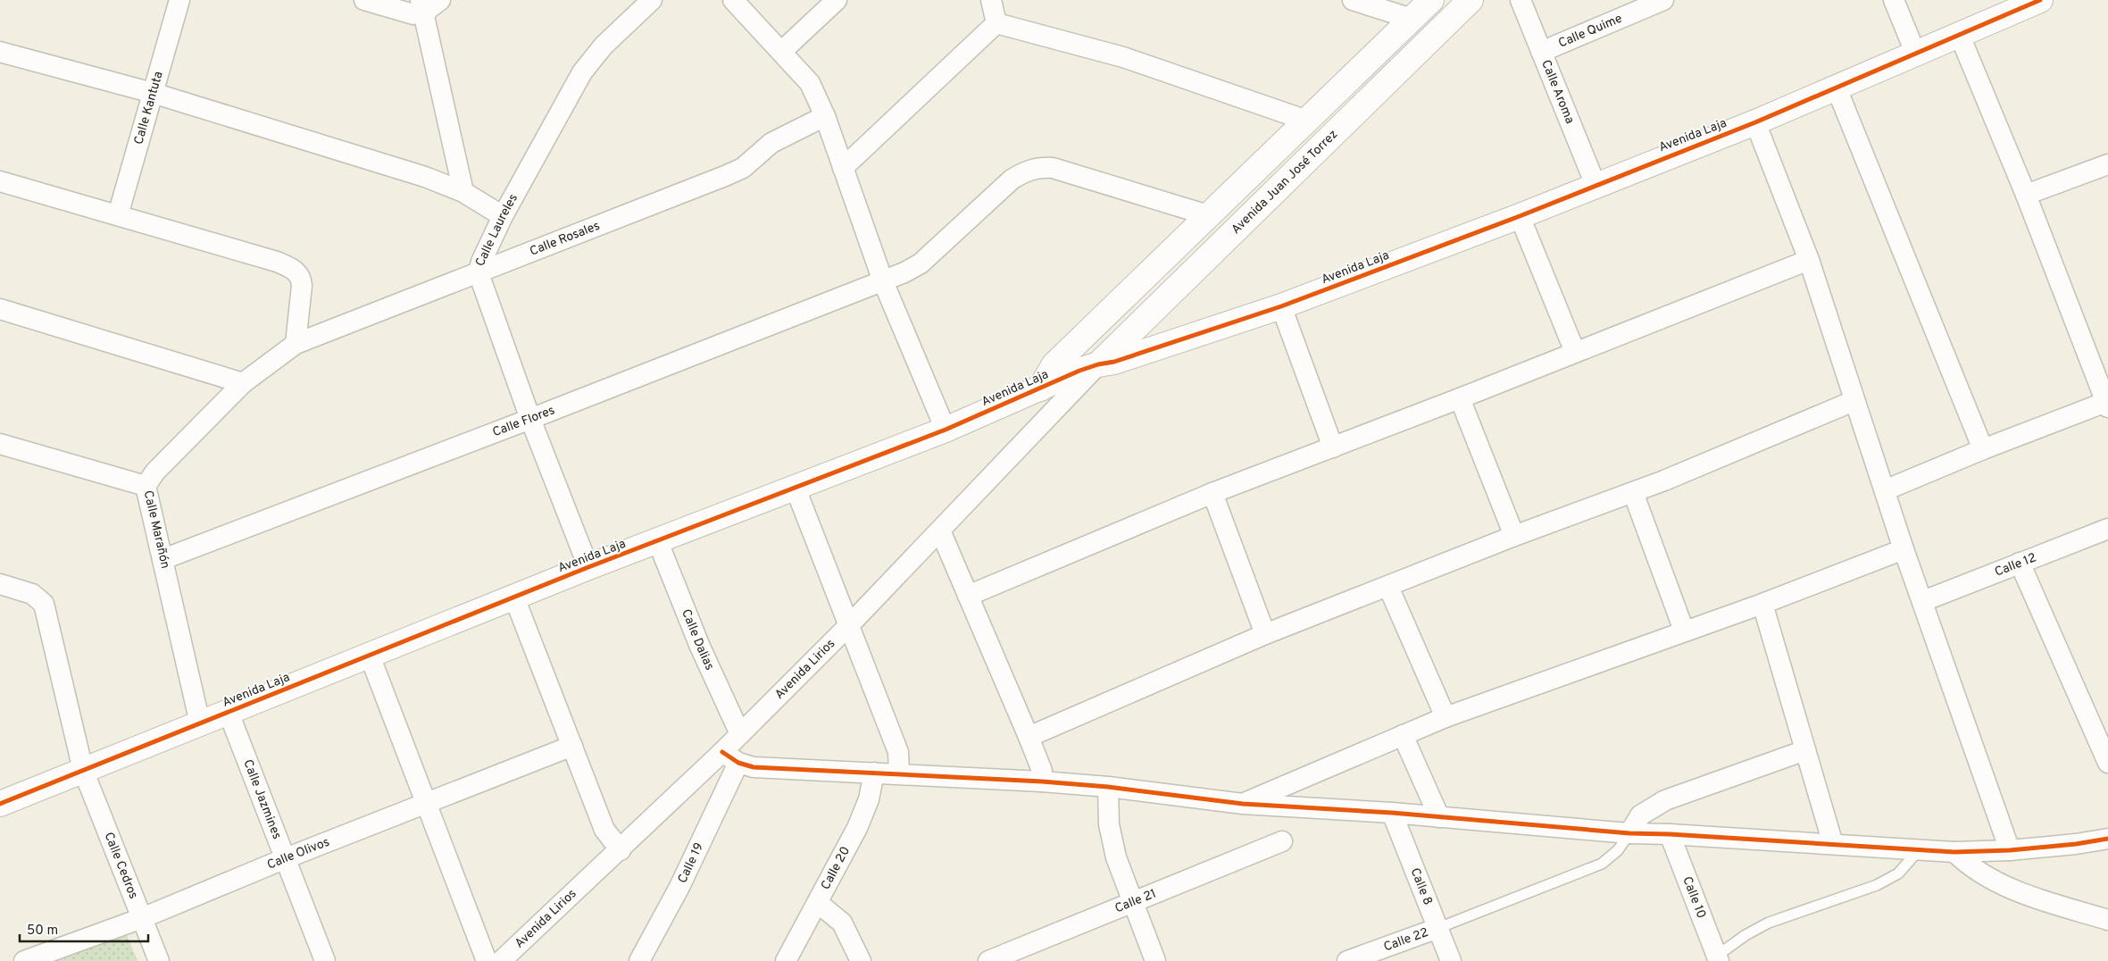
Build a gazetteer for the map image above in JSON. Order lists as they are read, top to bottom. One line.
{"streets":{"street":["Calle Quime","Calle Aroma","Calle Kantuta","Avenida Laja","Avenida Juan José Torrez","Calle Laureles","Calle Rosales","Calle Flores","Calle Marañón","Calle 12","Calle Dalias","Avenida Lirios","Calle Jazmines","Calle Olivos","Calle 19","Calle Cedros","Calle 20","Calle 8","Calle 10","Calle 21","Calle 22"]},"crossings":[["Calle Quime","Calle Aroma"],["Calle Aroma","Avenida Laja"],["Avenida Laja","Avenida Juan José Torrez"],["Avenida Laja","Calle Laureles"],["Avenida Laja","Calle Marañón"],["Avenida Laja","Calle Dalias"],["Avenida Laja","Avenida Lirios"],["Avenida Laja","Calle Jazmines"],["Avenida Laja","Calle Cedros"],["Avenida Juan José Torrez","Avenida Lirios"],["Calle Laureles","Calle Rosales"],["Calle Laureles","Calle Flores"],["Calle Rosales","Calle Marañón"],["Calle Flores","Calle Marañón"],["Calle Dalias","Avenida Lirios"],["Avenida Lirios","Calle 19"],["Calle Jazmines","Calle Olivos"],["Calle Olivos","Calle Cedros"],["Calle 8","Calle 22"]],"scale_bar":"50 m"}
